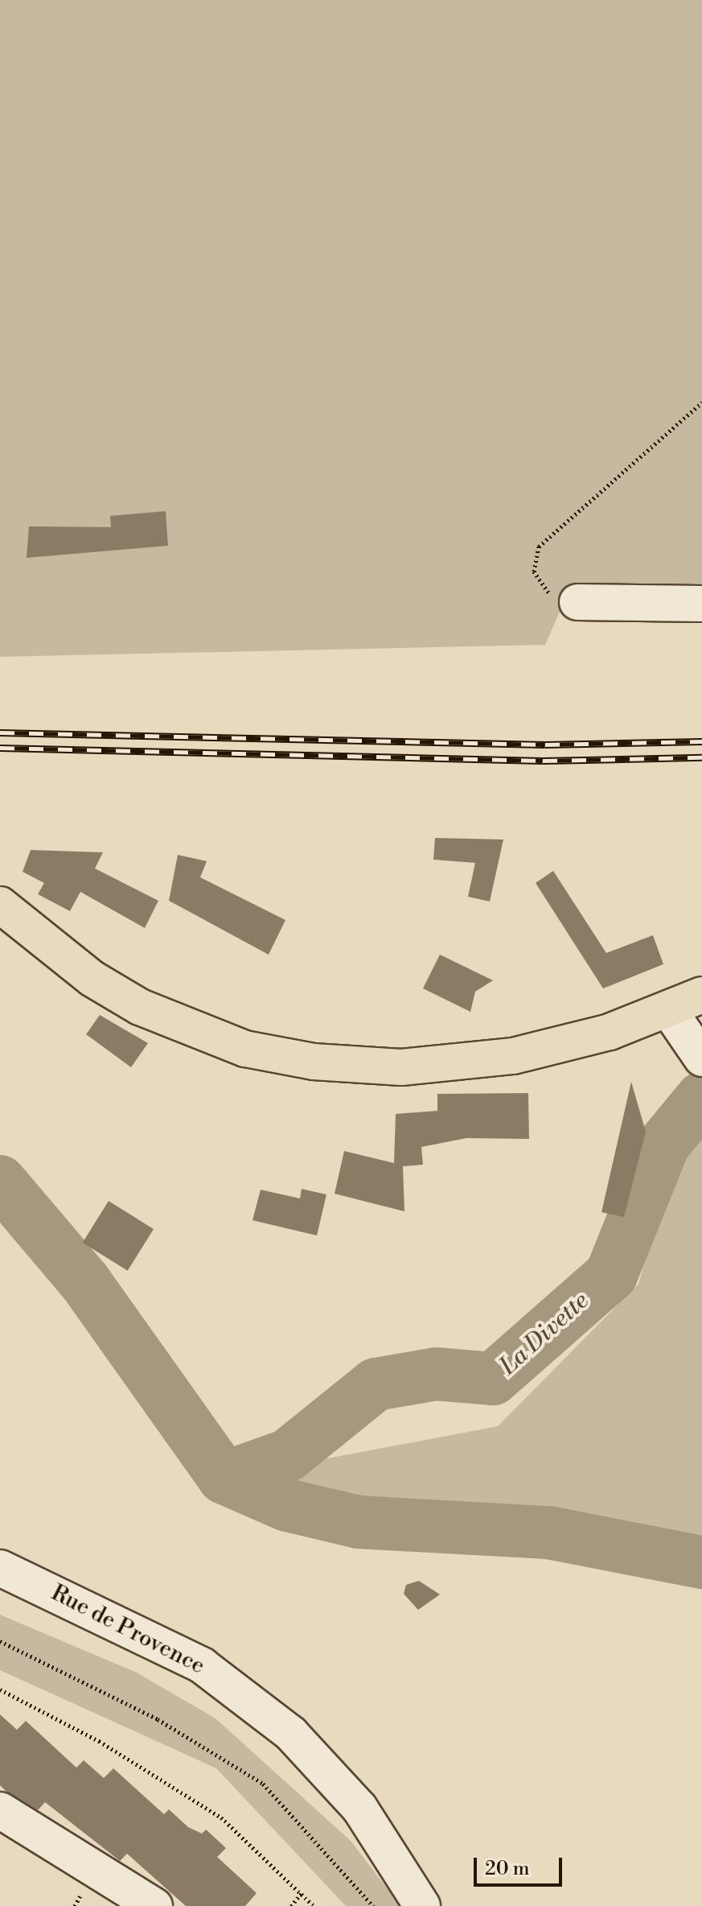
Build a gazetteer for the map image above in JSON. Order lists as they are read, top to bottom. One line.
{"streets":{"street":["Rue de Provence"]},"water":["La Divette"],"scale_bar":"20 m"}
